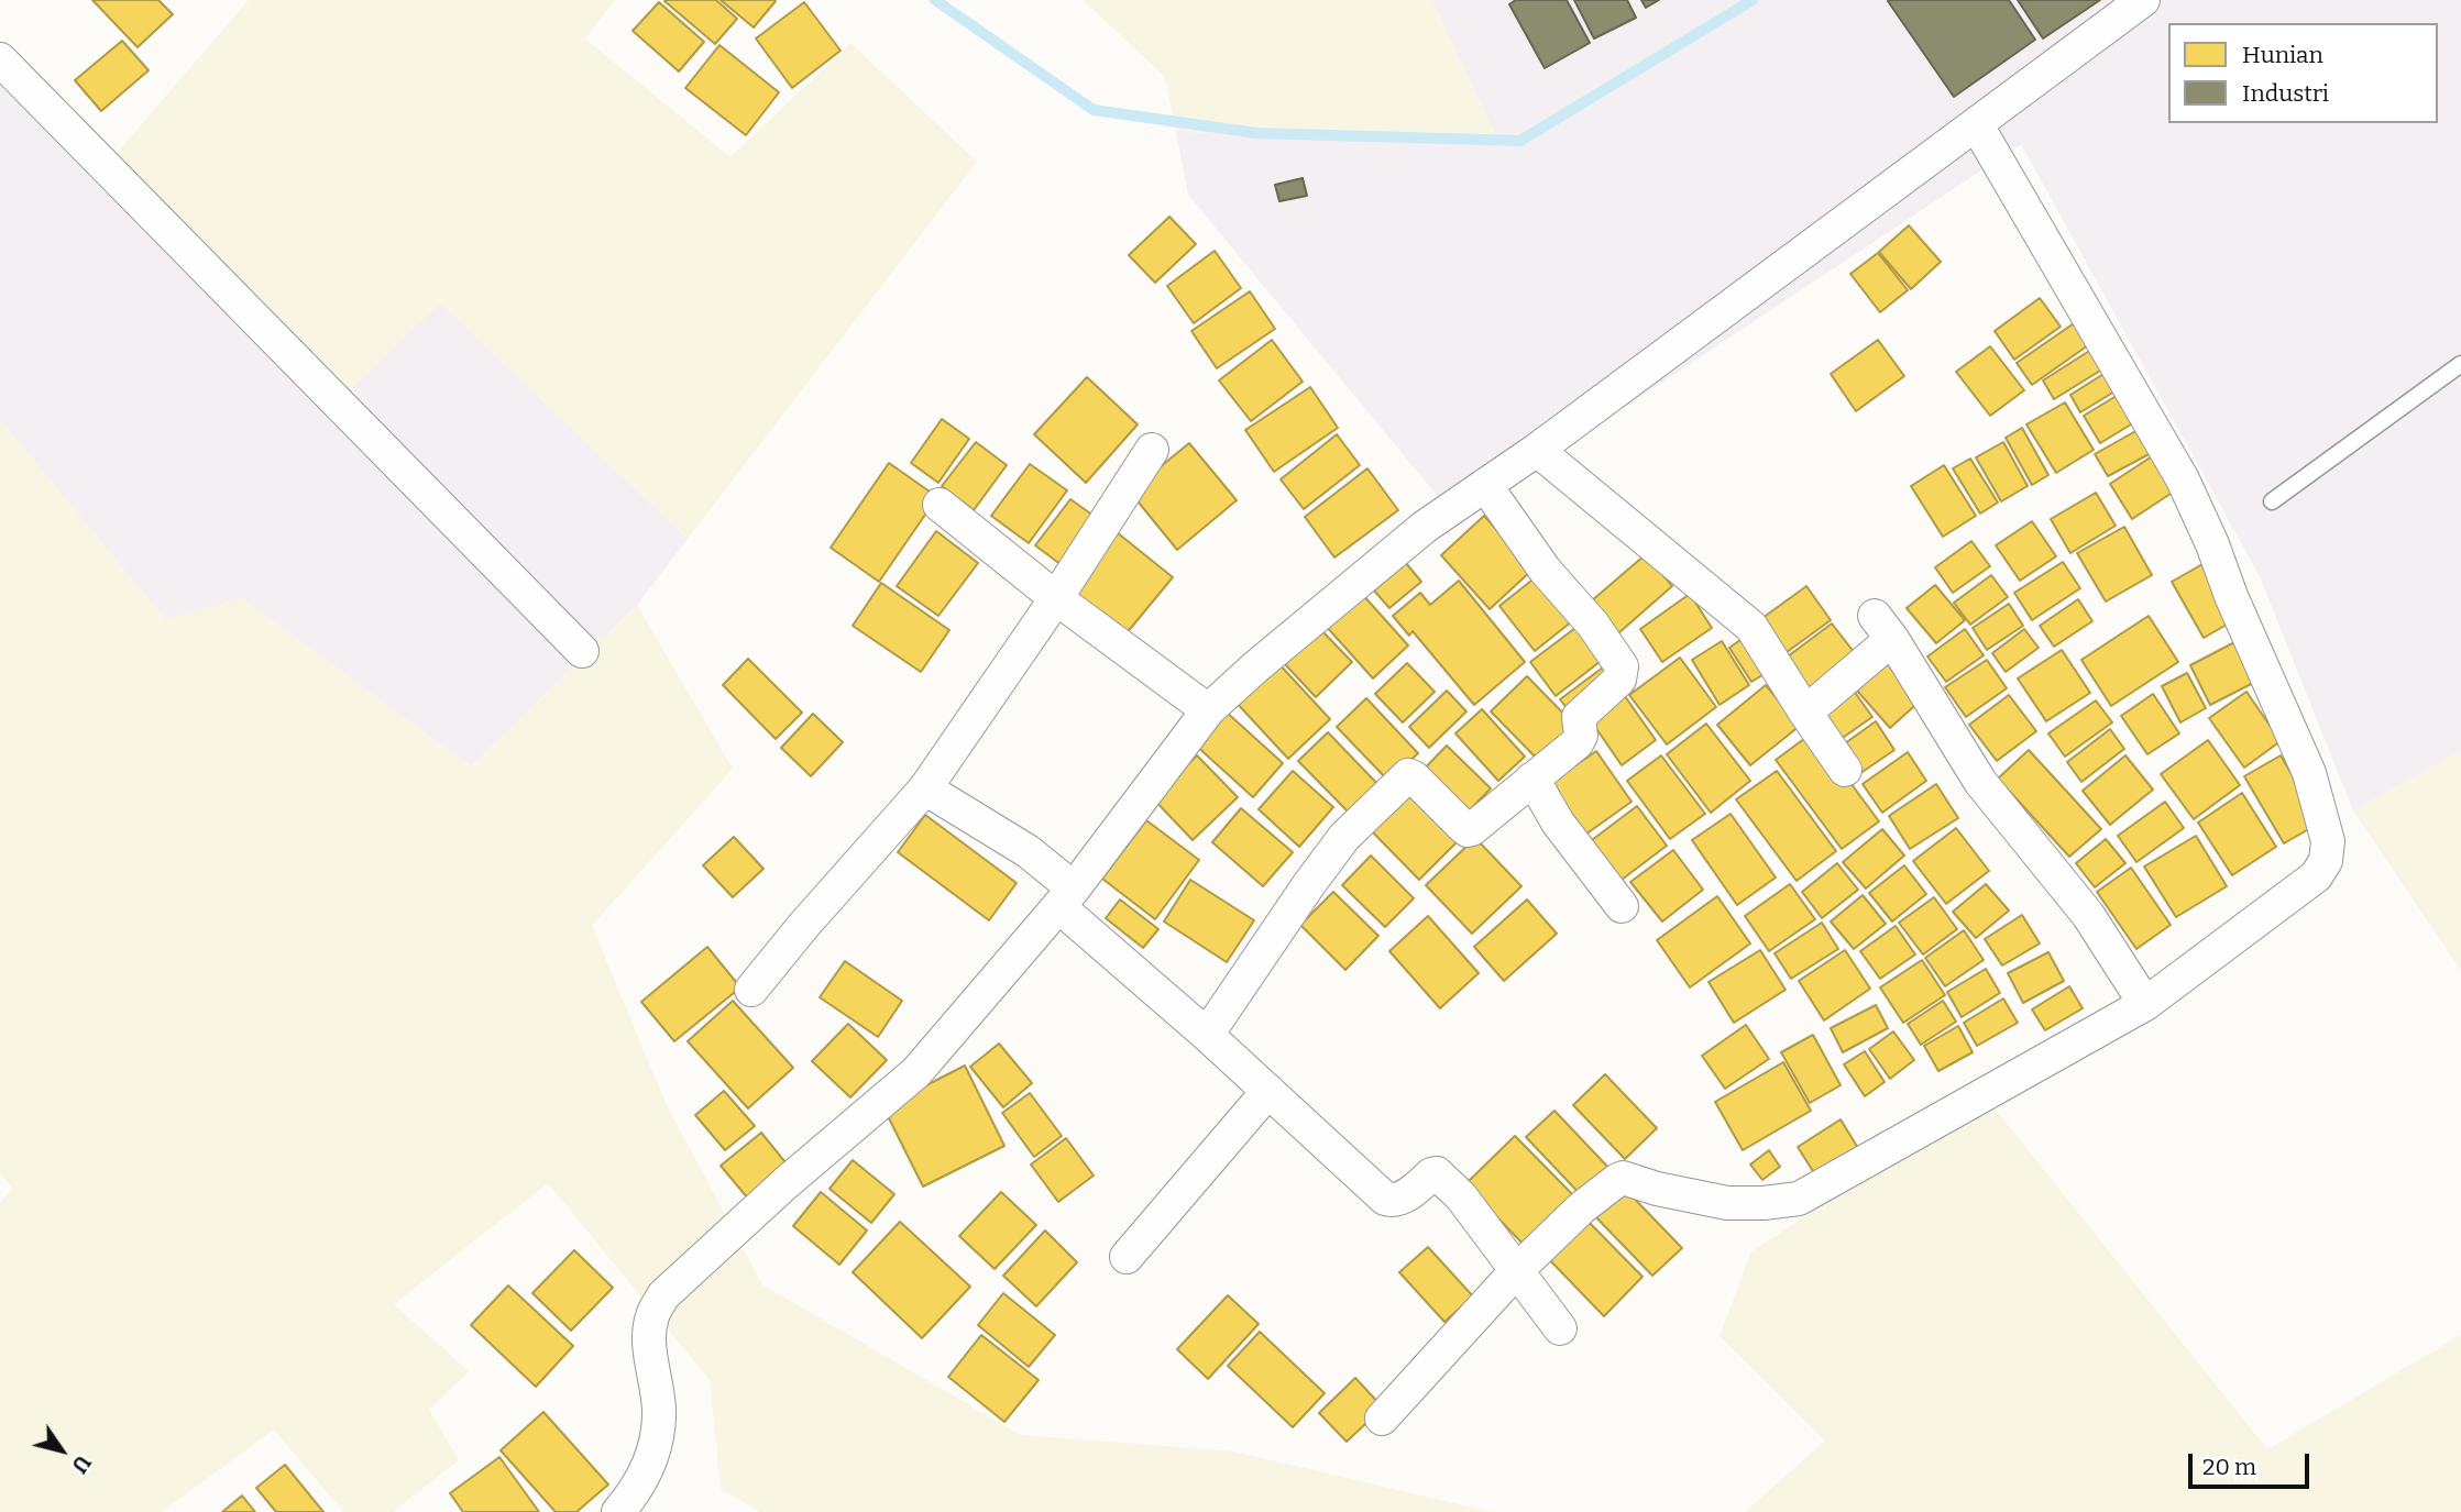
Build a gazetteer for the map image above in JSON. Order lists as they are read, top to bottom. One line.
{"legend":["Hunian","Industri"],"scale_bar":"20 m","north":"bottom right"}
